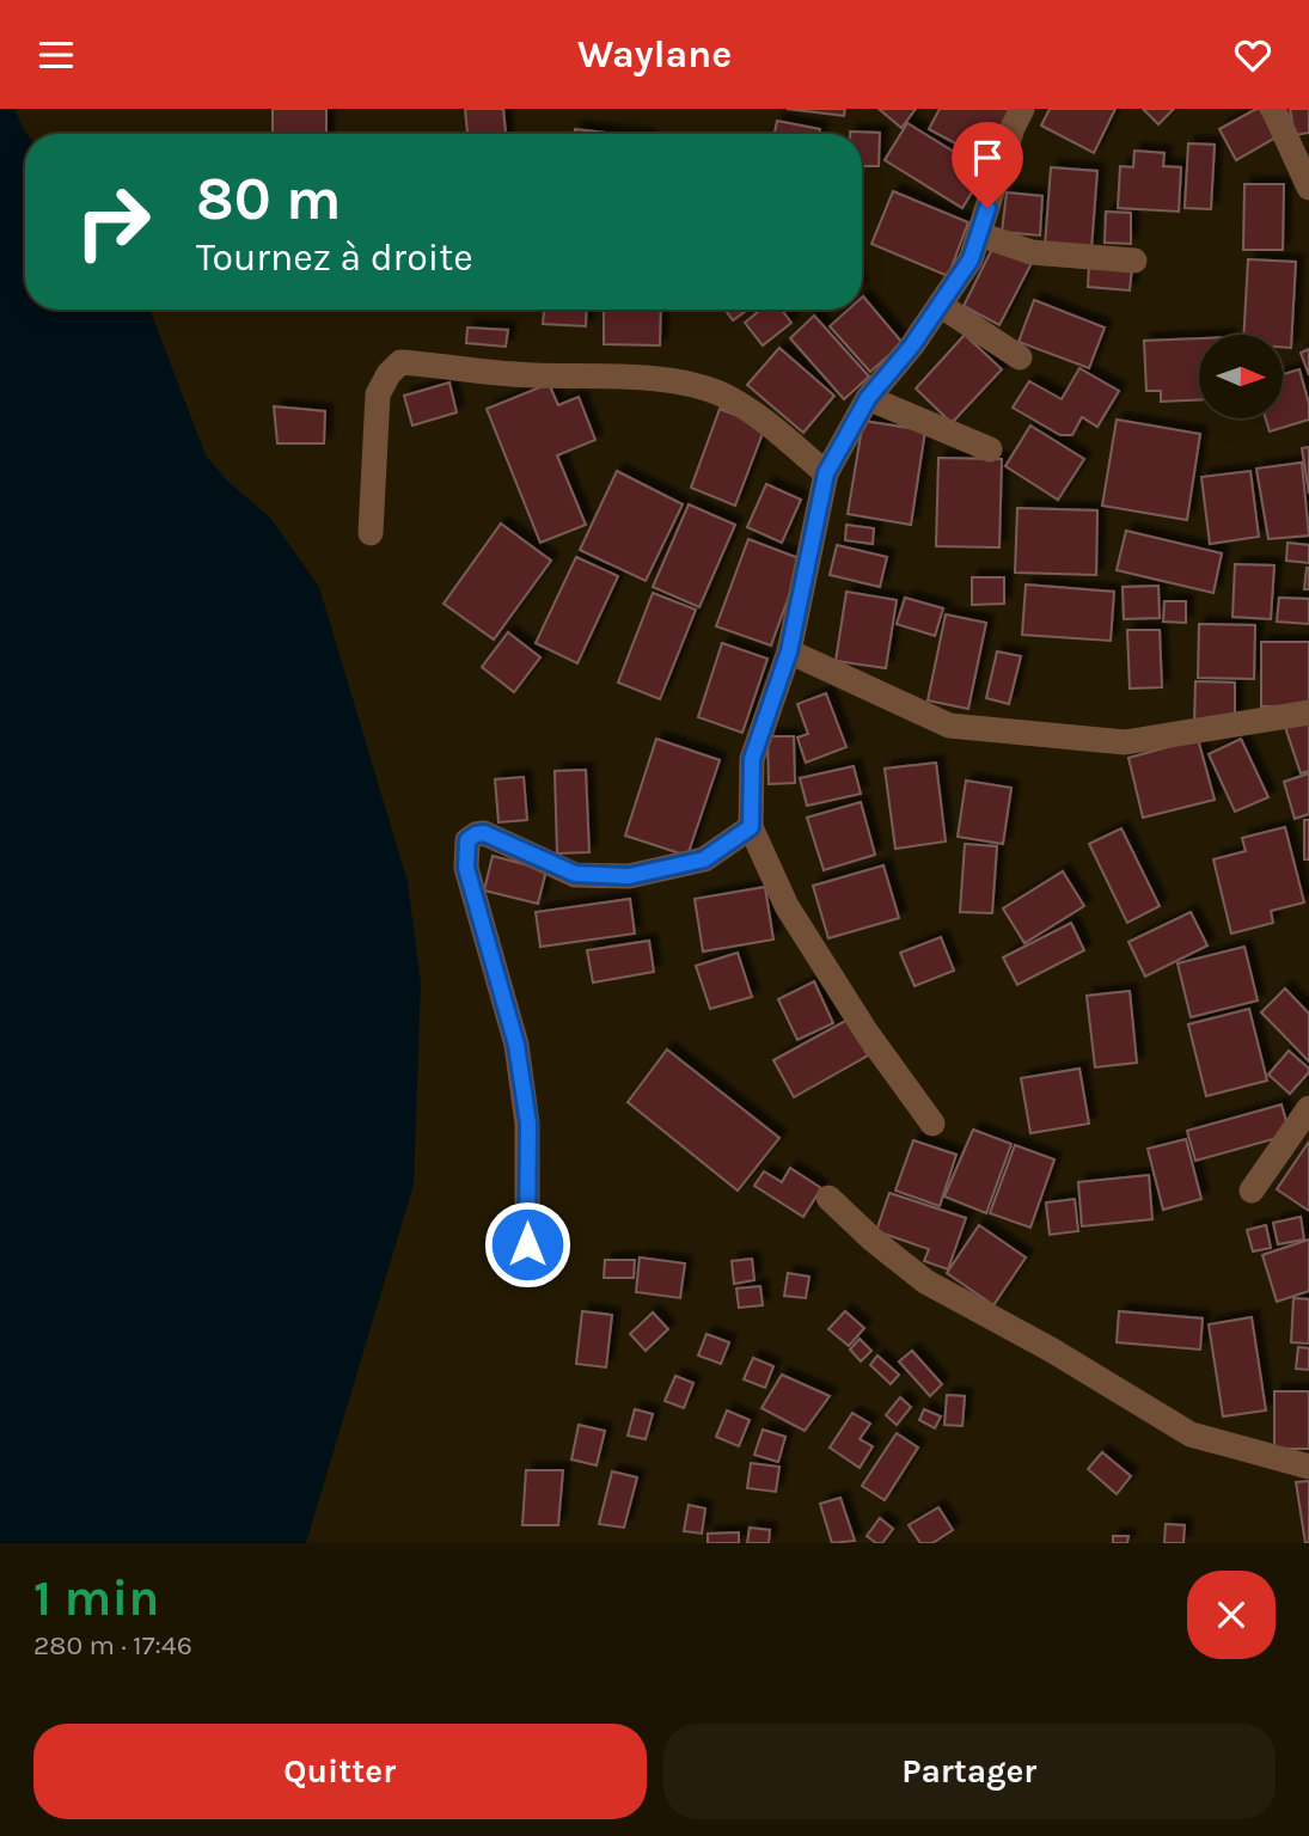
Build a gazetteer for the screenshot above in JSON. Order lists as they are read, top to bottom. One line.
{"north":"right","page":{"header":"Waylane","turn":["80 m","Tournez à droite"],"heading":["1 min","280 m · 17:46"],"buttons":["Quitter","Partager"]}}
